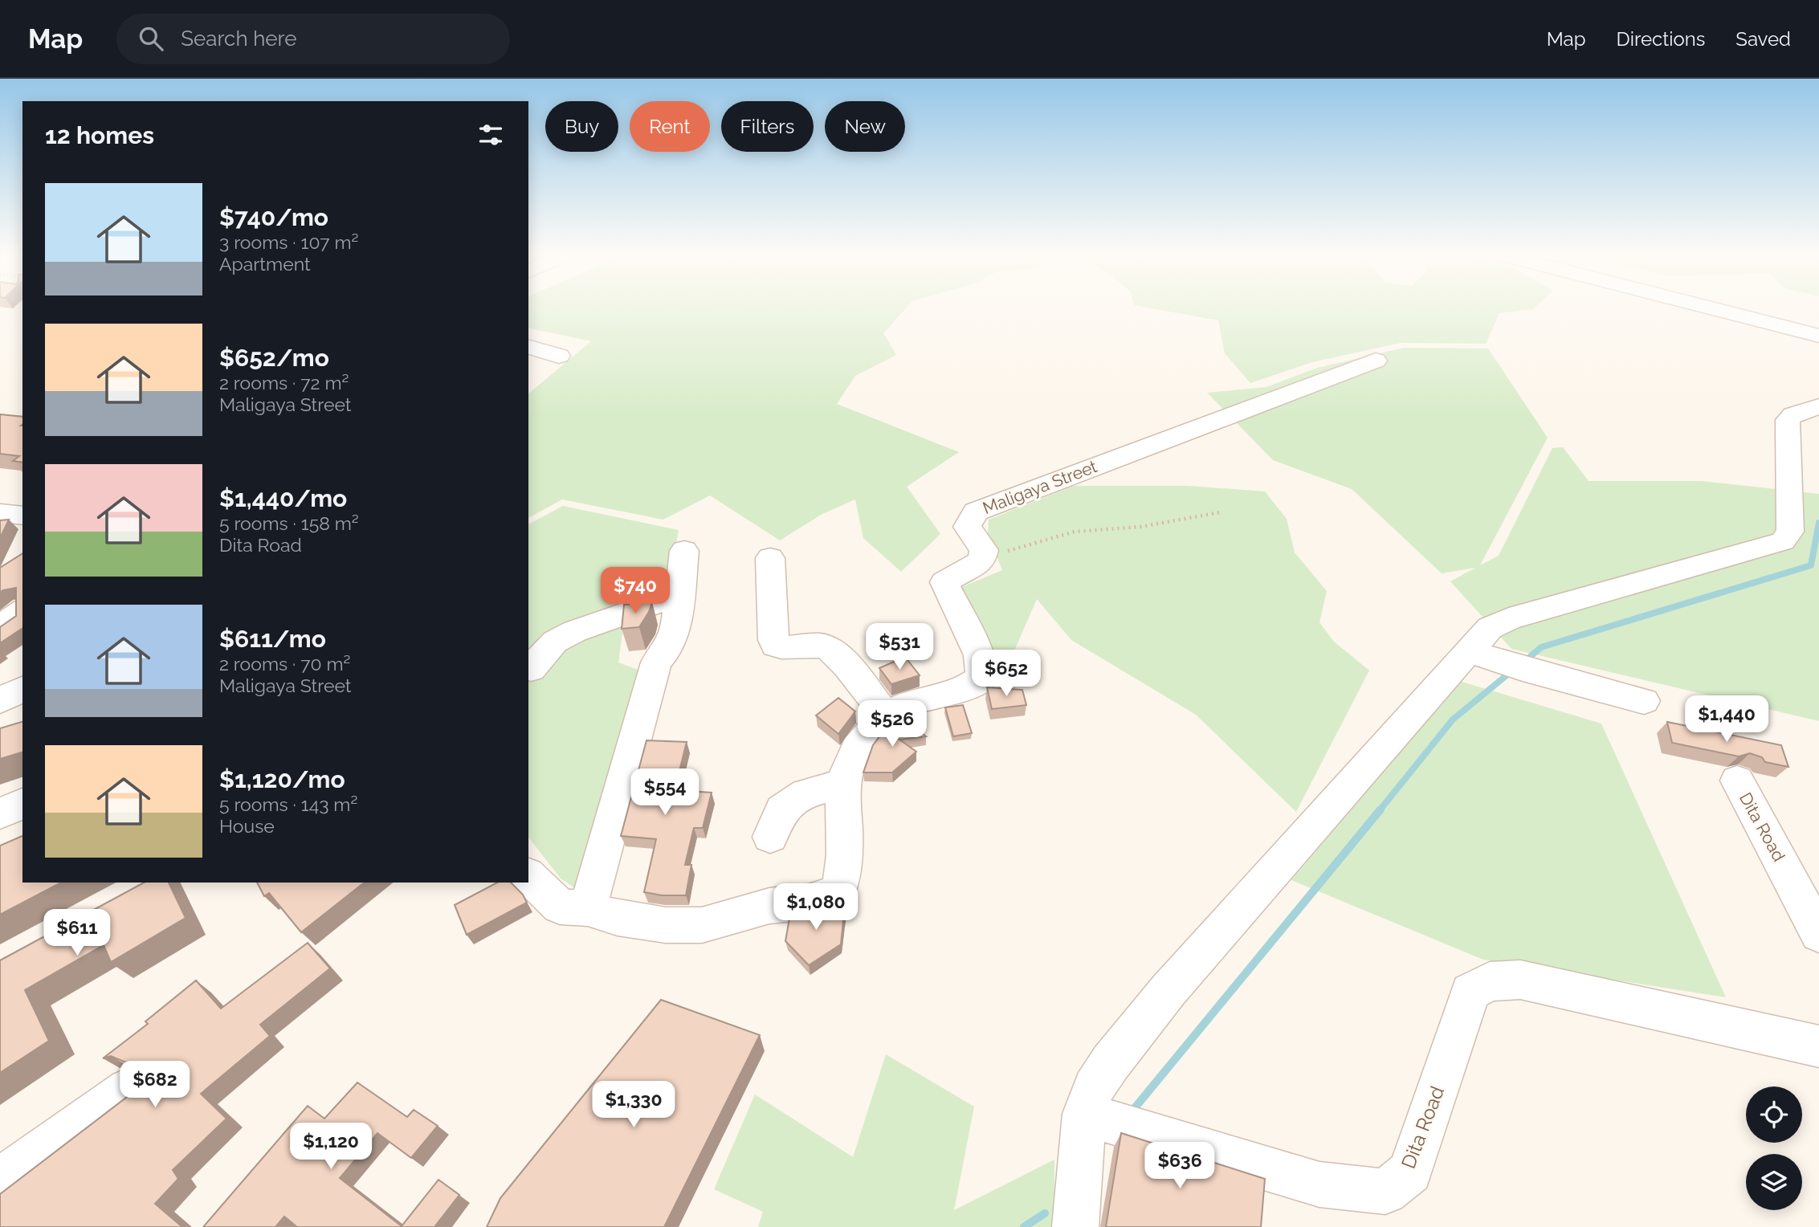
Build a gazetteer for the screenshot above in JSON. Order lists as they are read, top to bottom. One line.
{"streets":{"street":["Maligaya Street","Dita Road"]},"page":{"header":"Map","search":"Search here","nav":["Map","Directions","Saved"],"chip":["Buy","Rent","Filters","New"],"heading":"12 homes","list":[{"name":"$740/mo","note":"3 rooms · 107 m² · Apartment"},{"name":"$652/mo","note":"2 rooms · 72 m² · Maligaya Street"},{"name":"$1,440/mo","note":"5 rooms · 158 m² · Dita Road"},{"name":"$611/mo","note":"2 rooms · 70 m² · Maligaya Street"},{"name":"$1,120/mo","note":"5 rooms · 143 m² · House"}],"price":["$740","$531","$652","$1,440","$526","$554","$1,080","$611","$682","$1,330","$1,120","$636"]}}
